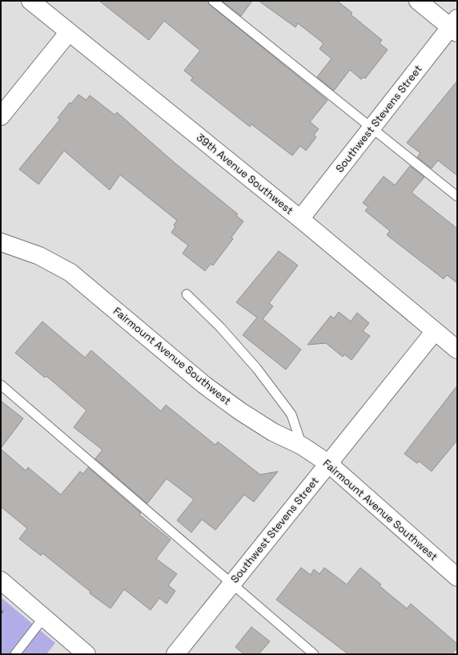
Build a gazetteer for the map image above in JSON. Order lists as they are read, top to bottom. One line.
{"streets":{"street":["Southwest Stevens Street","39th Avenue Southwest","Fairmount Avenue Southwest"]},"crossings":[["Southwest Stevens Street","39th Avenue Southwest"],["Southwest Stevens Street","Fairmount Avenue Southwest"]]}
